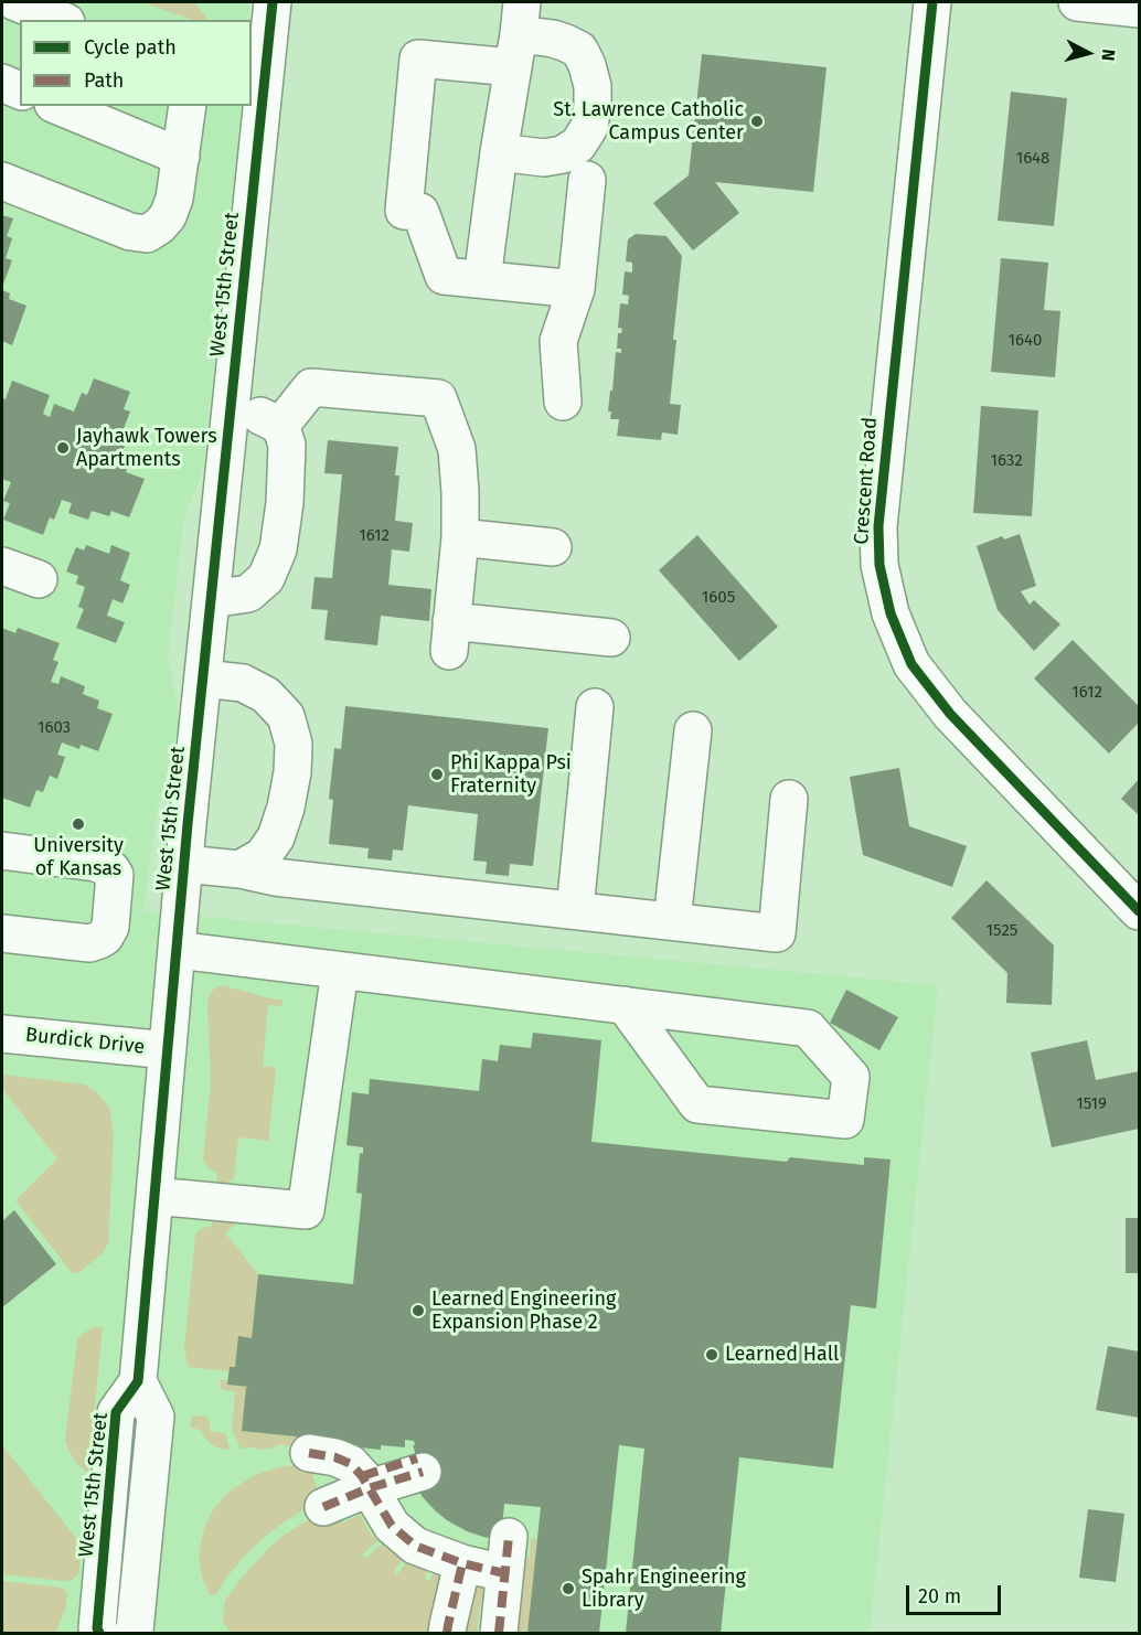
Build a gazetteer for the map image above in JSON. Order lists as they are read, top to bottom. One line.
{"streets":{"street":["West 15th Street","Crescent Road","Burdick Drive"]},"crossings":[["West 15th Street","Burdick Drive"]],"places":["St. Lawrence Catholic Campus Center","Jayhawk Towers Apartments","Phi Kappa Psi Fraternity","University of Kansas","Learned Engineering Expansion Phase 2","Learned Hall","Spahr Engineering Library"],"house_numbers":["1648","1640","1632","1612","1605","1612","1603","1525","1519"],"legend":["Cycle path","Path"],"scale_bar":"20 m","north":"right"}
